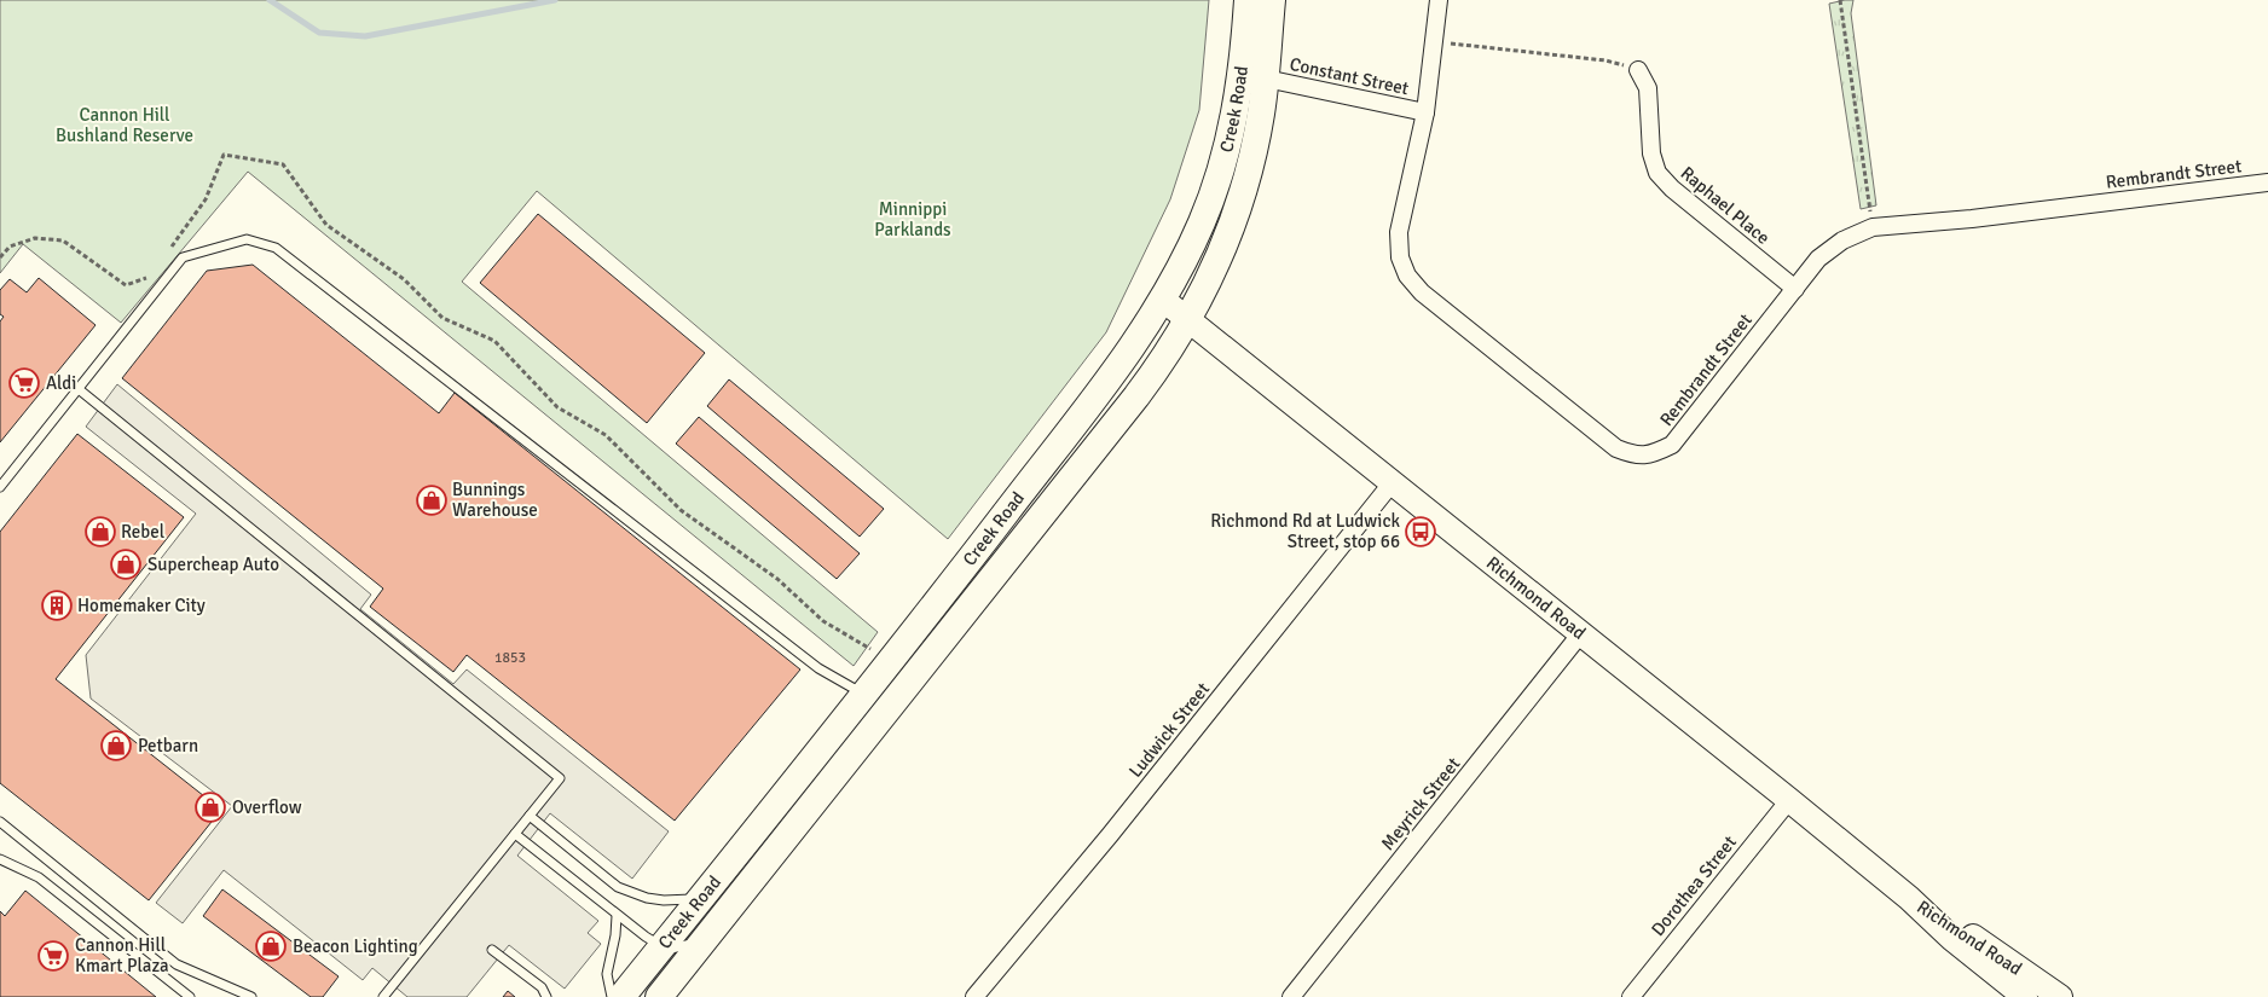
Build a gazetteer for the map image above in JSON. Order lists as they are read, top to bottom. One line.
{"streets":{"main road":["Creek Road","Richmond Road"],"street":["Constant Street","Rembrandt Street","Raphael Place","Ludwick Street","Meyrick Street","Dorothea Street"]},"crossings":[["Constant Street","Creek Road"],["Constant Street","Rembrandt Street"],["Creek Road","Richmond Road"],["Rembrandt Street","Raphael Place"],["Richmond Road","Ludwick Street"],["Richmond Road","Meyrick Street"],["Richmond Road","Dorothea Street"]],"parks":["Cannon Hill Bushland Reserve","Minnippi Parklands"],"places":{"supermarket":["Aldi","Cannon Hill Kmart Plaza"],"shop":["Bunnings Warehouse","Rebel","Supercheap Auto","Petbarn","Overflow","Beacon Lighting"],"bus stop":["Richmond Rd at Ludwick Street, stop 66"],"building":["Homemaker City"]},"house_numbers":["1853"]}
